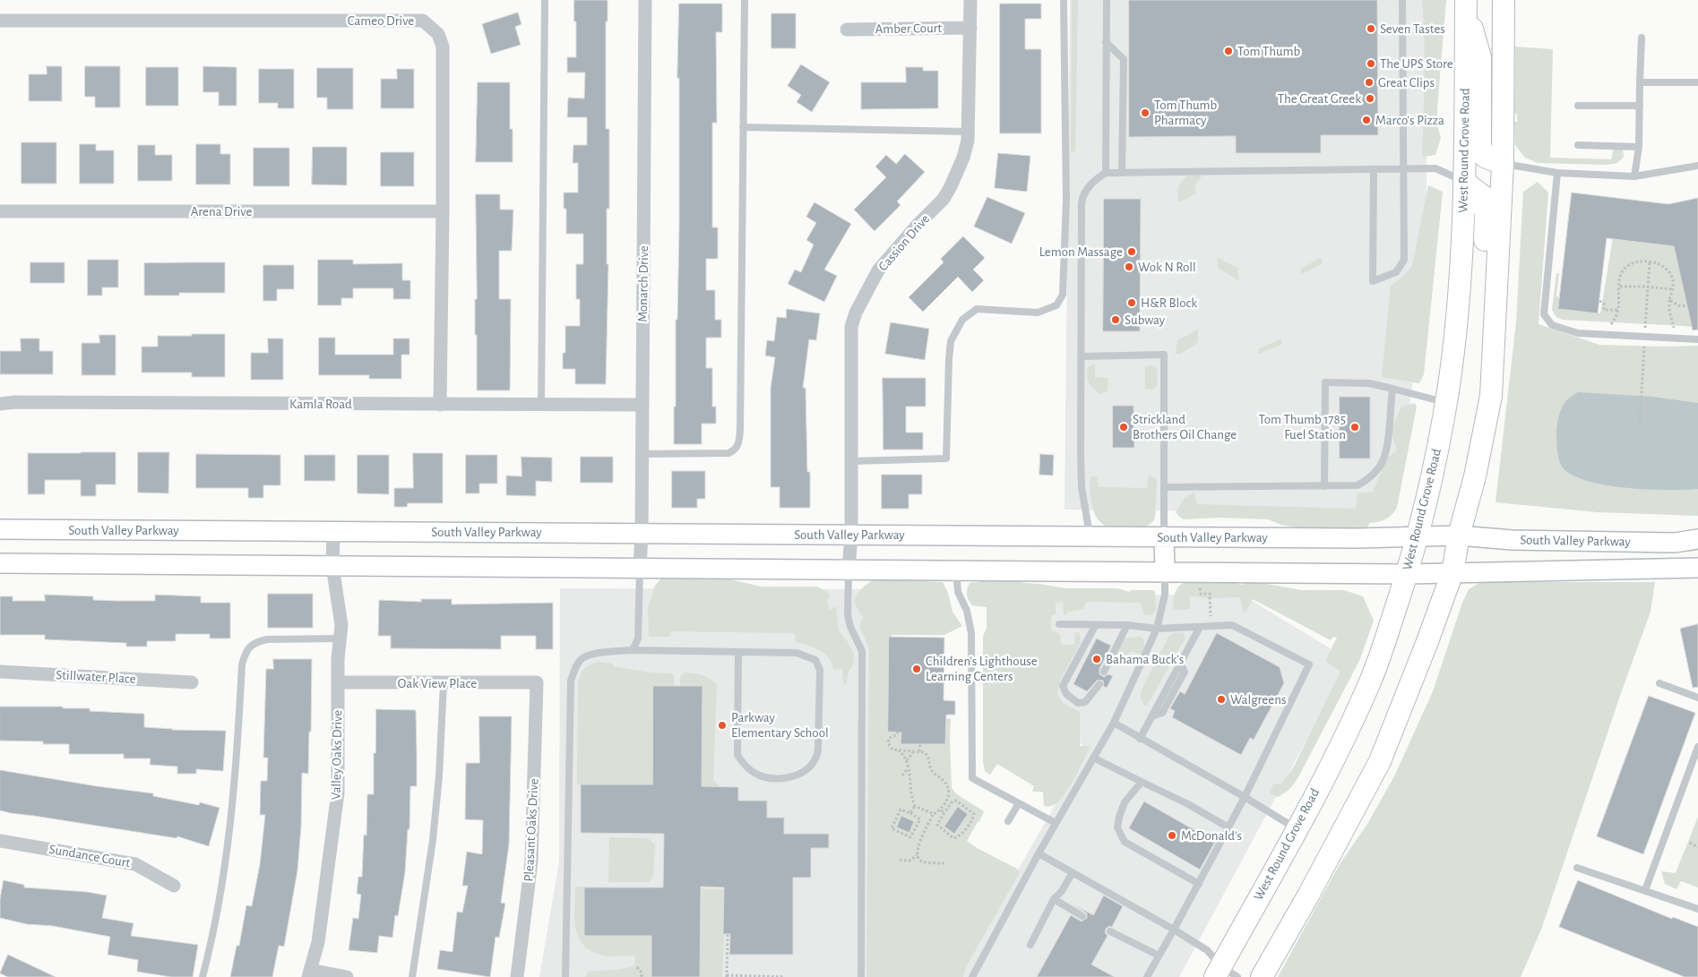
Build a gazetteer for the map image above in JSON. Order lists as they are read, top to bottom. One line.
{"streets":{"main road":["West Round Grove Road","South Valley Parkway"],"street":["Cameo Drive","Amber Court","Arena Drive","Cassion Drive","Monarch Drive","Kamla Road","Stillwater Place","Oak View Place","Valley Oaks Drive","Pleasant Oaks Drive","Sundance Court"]},"crossings":[["Cameo Drive","Arena Drive"],["Cameo Drive","Kamla Road"],["Amber Court","Cassion Drive"],["West Round Grove Road","South Valley Parkway"],["Cassion Drive","South Valley Parkway"],["Monarch Drive","Kamla Road"],["Monarch Drive","South Valley Parkway"],["South Valley Parkway","Valley Oaks Drive"],["Oak View Place","Valley Oaks Drive"],["Oak View Place","Pleasant Oaks Drive"]],"places":["Seven Tastes","Tom Thumb","The UPS Store","Great Clips","The Great Greek","Tom Thumb Pharmacy","Marco's Pizza","Lemon Massage","Wok N Roll","H&R Block","Subway","Strickland Brothers Oil Change","Tom Thumb 1785 Fuel Station","Bahama Buck's","Children's Lighthouse Learning Centers","Walgreens","Parkway Elementary School","McDonald's"]}
